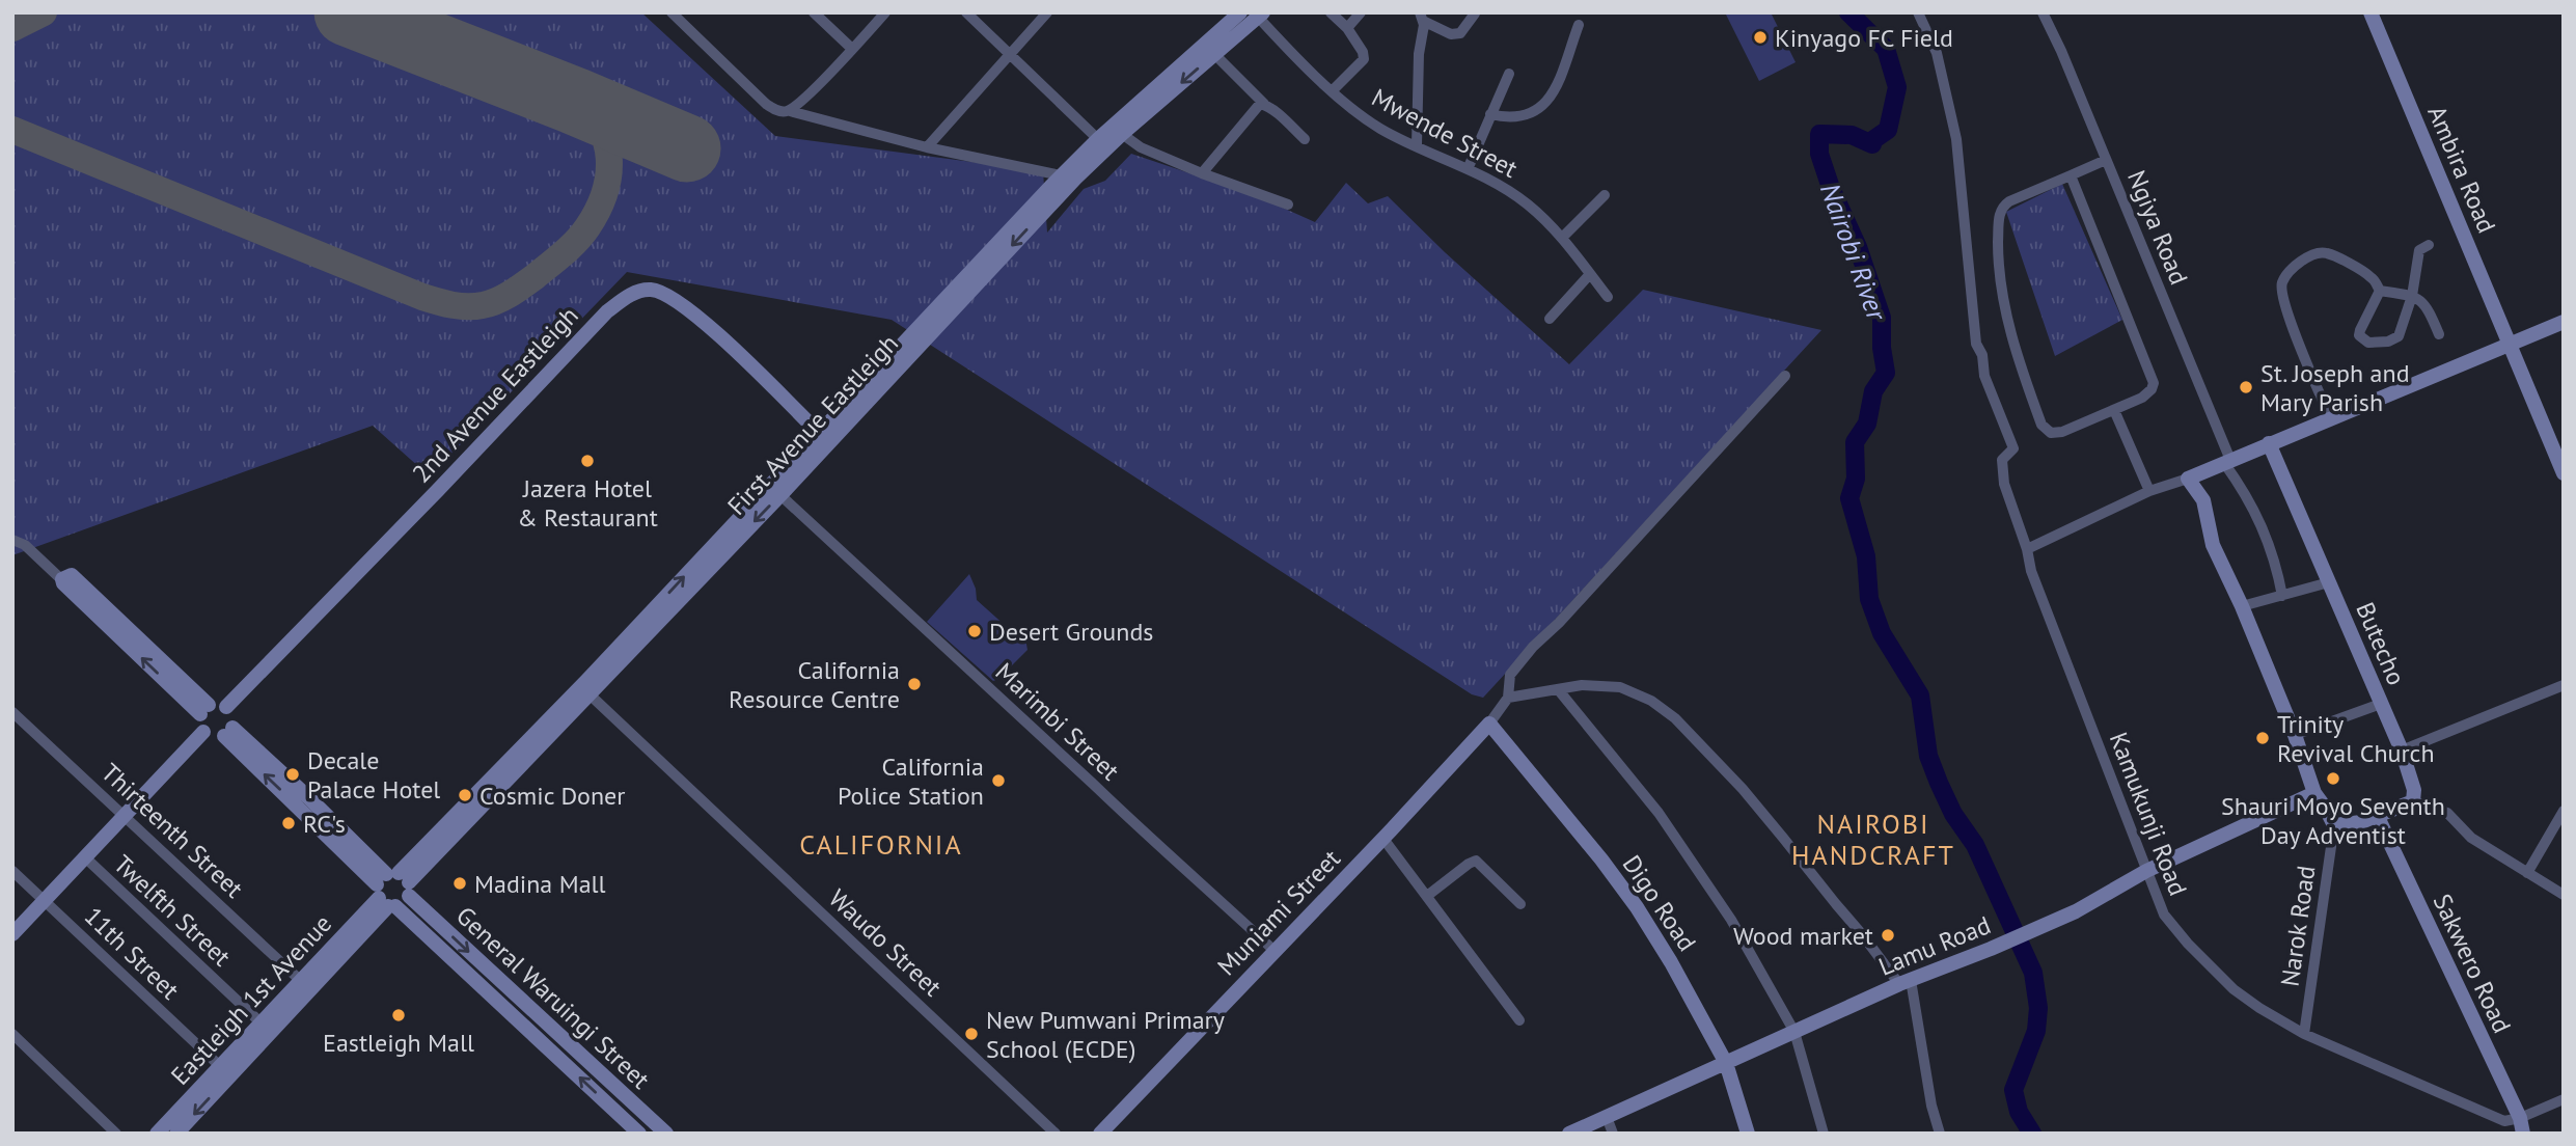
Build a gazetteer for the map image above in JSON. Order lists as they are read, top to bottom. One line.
{"streets":{"main road":["Ambira Road","2nd Avenue Eastleigh","First Avenue Eastleigh","Butecho","Digo Road","Muniami Street","Lamu Road","Sakwero Road","General Waruingi Street","Eastleigh 1st Avenue"],"street":["Mwende Street","Ngiya Road","Marimbi Street","Kamukunji Road","Thirteenth Street","Twelfth Street","Narok Road","Waudo Street","11th Street"]},"crossings":[["Mwende Street","First Avenue Eastleigh"],["2nd Avenue Eastleigh","First Avenue Eastleigh"],["2nd Avenue Eastleigh","General Waruingi Street"],["First Avenue Eastleigh","Marimbi Street"],["First Avenue Eastleigh","Waudo Street"],["First Avenue Eastleigh","General Waruingi Street"],["First Avenue Eastleigh","Eastleigh 1st Avenue"],["Marimbi Street","Muniami Street"],["Kamukunji Road","Narok Road"],["Kamukunji Road","Lamu Road"],["Kamukunji Road","Sakwero Road"],["Thirteenth Street","Eastleigh 1st Avenue"],["Digo Road","Muniami Street"],["Digo Road","Lamu Road"],["Twelfth Street","Eastleigh 1st Avenue"],["11th Street","Eastleigh 1st Avenue"],["General Waruingi Street","Eastleigh 1st Avenue"]],"districts":["NAIROBI HANDCRAFT","CALIFORNIA"],"water":["Nairobi River"],"places":["Kinyago FC Field","St. Joseph and Mary Parish","Jazera Hotel & Restaurant","Desert Grounds","California Resource Centre","Trinity Revival Church","Decale Palace Hotel","Shauri Moyo Seventh Day Adventist","California Police Station","Cosmic Doner","RC's","Madina Mall","Wood market","Eastleigh Mall","New Pumwani Primary School (ECDE)"]}
